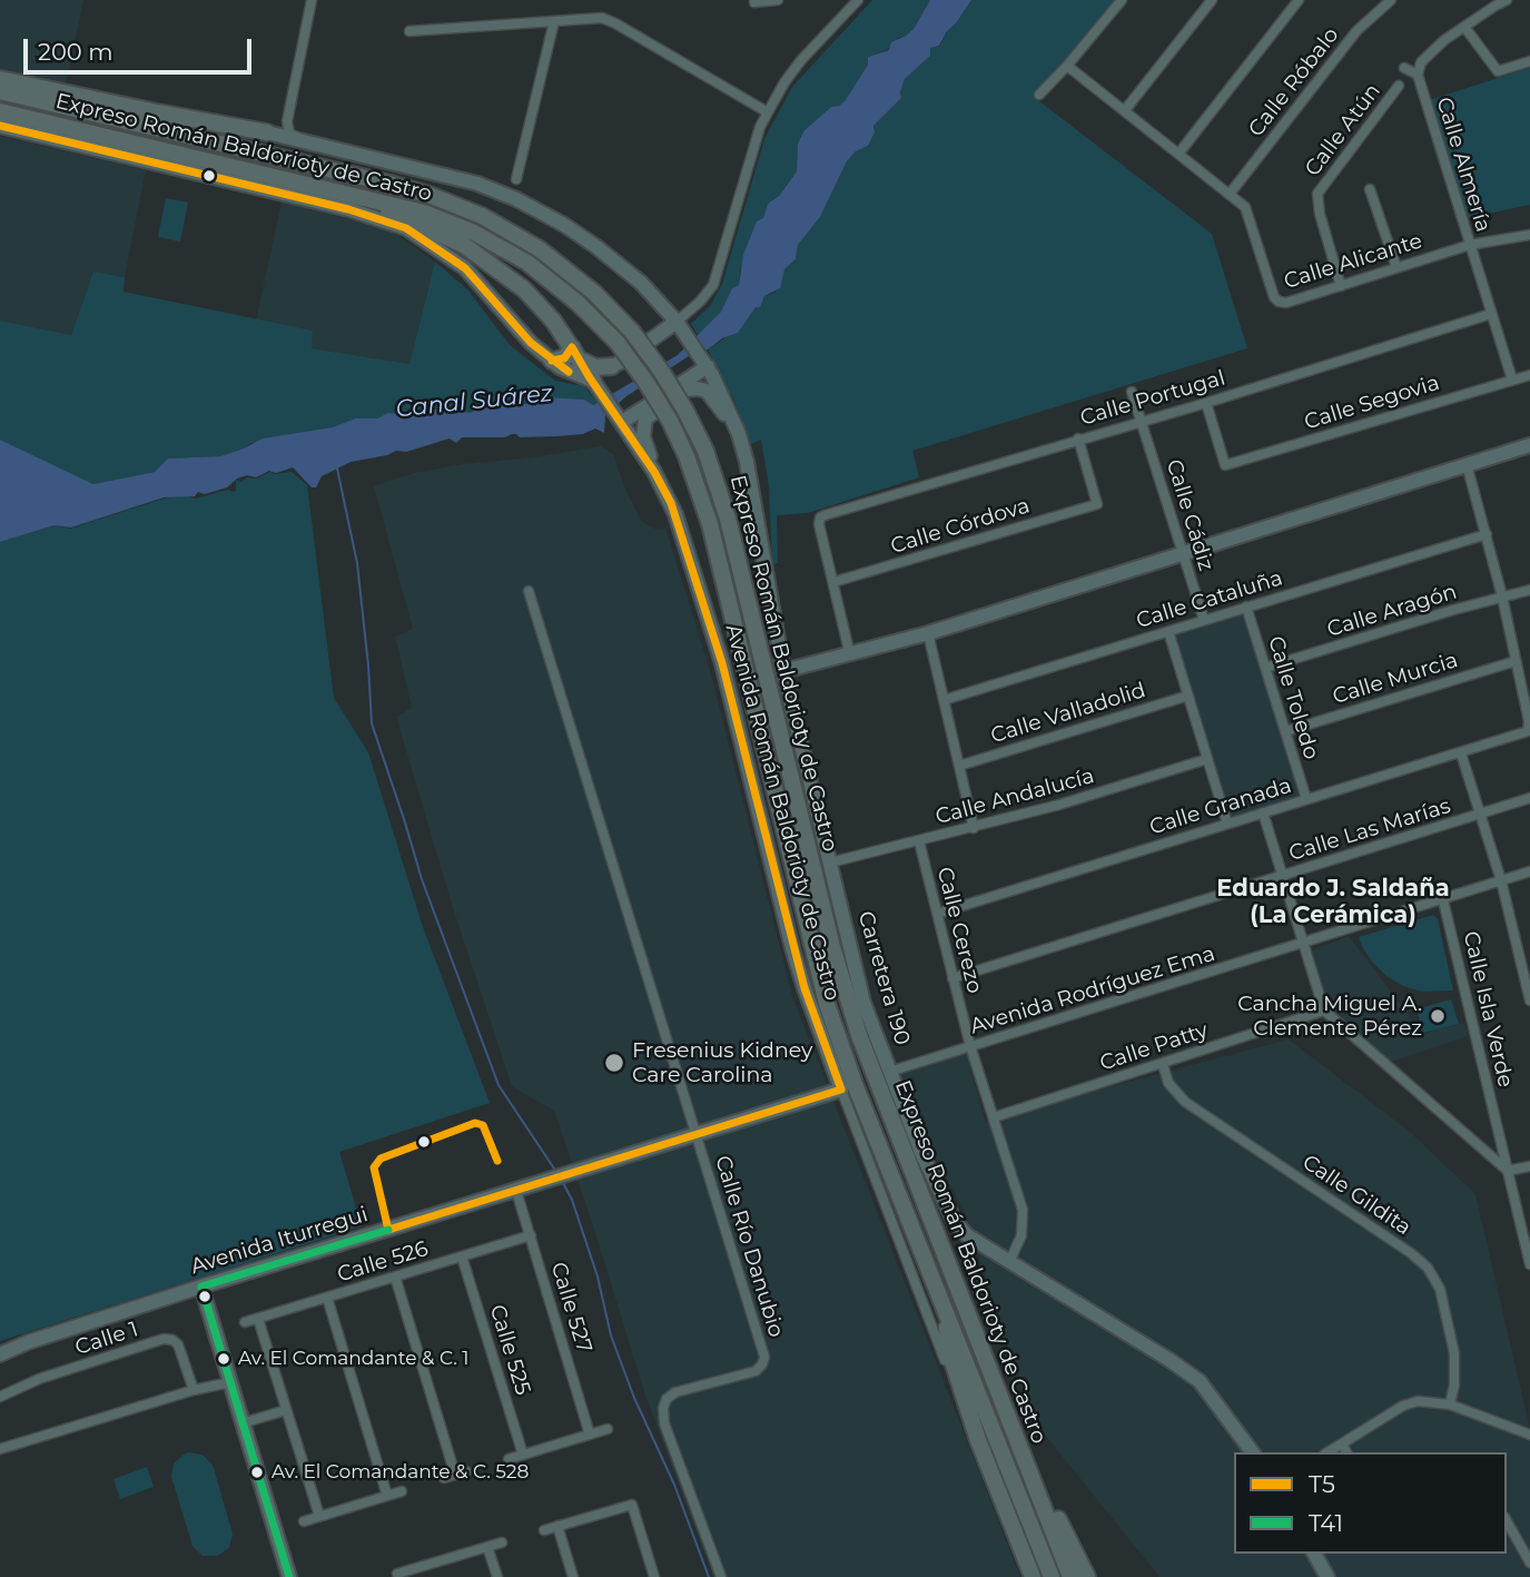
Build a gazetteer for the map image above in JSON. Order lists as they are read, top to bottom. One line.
{"streets":{"highway":["Expreso Román Baldorioty de Castro"],"street":["Calle Róbalo","Calle Atún","Calle Almería","Calle Alicante","Calle Portugal","Calle Segovia","Calle Cádiz","Calle Córdova","Calle Cataluña","Calle Aragón","Calle Murcia","Calle Toledo","Calle Valladolid","Calle Andalucía","Calle Granada","Avenida Román Baldorioty de Castro","Calle Las Marías","Calle Cerezo","Carretera 190","Avenida Rodríguez Ema","Calle Isla Verde","Calle Patty","Calle Gildita","Avenida Iturregui","Calle Río Danubio","Calle 526","Calle 527","Calle 1","Calle 525"]},"crossings":[["Calle Róbalo","Calle Alicante"],["Calle Atún","Calle Alicante"],["Calle Almería","Calle Alicante"],["Calle Almería","Calle Portugal"],["Calle Almería","Calle Segovia"],["Calle Portugal","Calle Segovia"],["Calle Portugal","Calle Cádiz"],["Calle Portugal","Calle Córdova"],["Calle Cádiz","Calle Cataluña"],["Calle Cataluña","Calle Toledo"],["Calle Aragón","Calle Toledo"],["Calle Murcia","Calle Toledo"],["Calle Murcia","Calle Granada"],["Calle Toledo","Calle Granada"],["Calle Andalucía","Calle Cerezo"],["Calle Andalucía","Carretera 190"],["Calle Granada","Calle Cerezo"],["Avenida Román Baldorioty de Castro","Avenida Iturregui"],["Calle Las Marías","Calle Cerezo"],["Calle Cerezo","Carretera 190"],["Calle Cerezo","Avenida Rodríguez Ema"],["Calle Cerezo","Calle Patty"],["Carretera 190","Avenida Rodríguez Ema"],["Avenida Rodríguez Ema","Calle Isla Verde"],["Calle Patty","Calle Gildita"],["Avenida Iturregui","Calle Río Danubio"],["Avenida Iturregui","Calle 527"],["Calle 526","Calle 527"],["Calle 526","Calle 525"]],"districts":["Eduardo J. Saldaña (La Cerámica)"],"water":["Canal Suárez"],"places":["Cancha Miguel A. Clemente Pérez","Fresenius Kidney Care Carolina","Av. El Comandante & C. 1","Av. El Comandante & C. 528"],"lines":["transit line T5","transit line T41"],"legend":["T5","T41"],"scale_bar":"200 m"}
